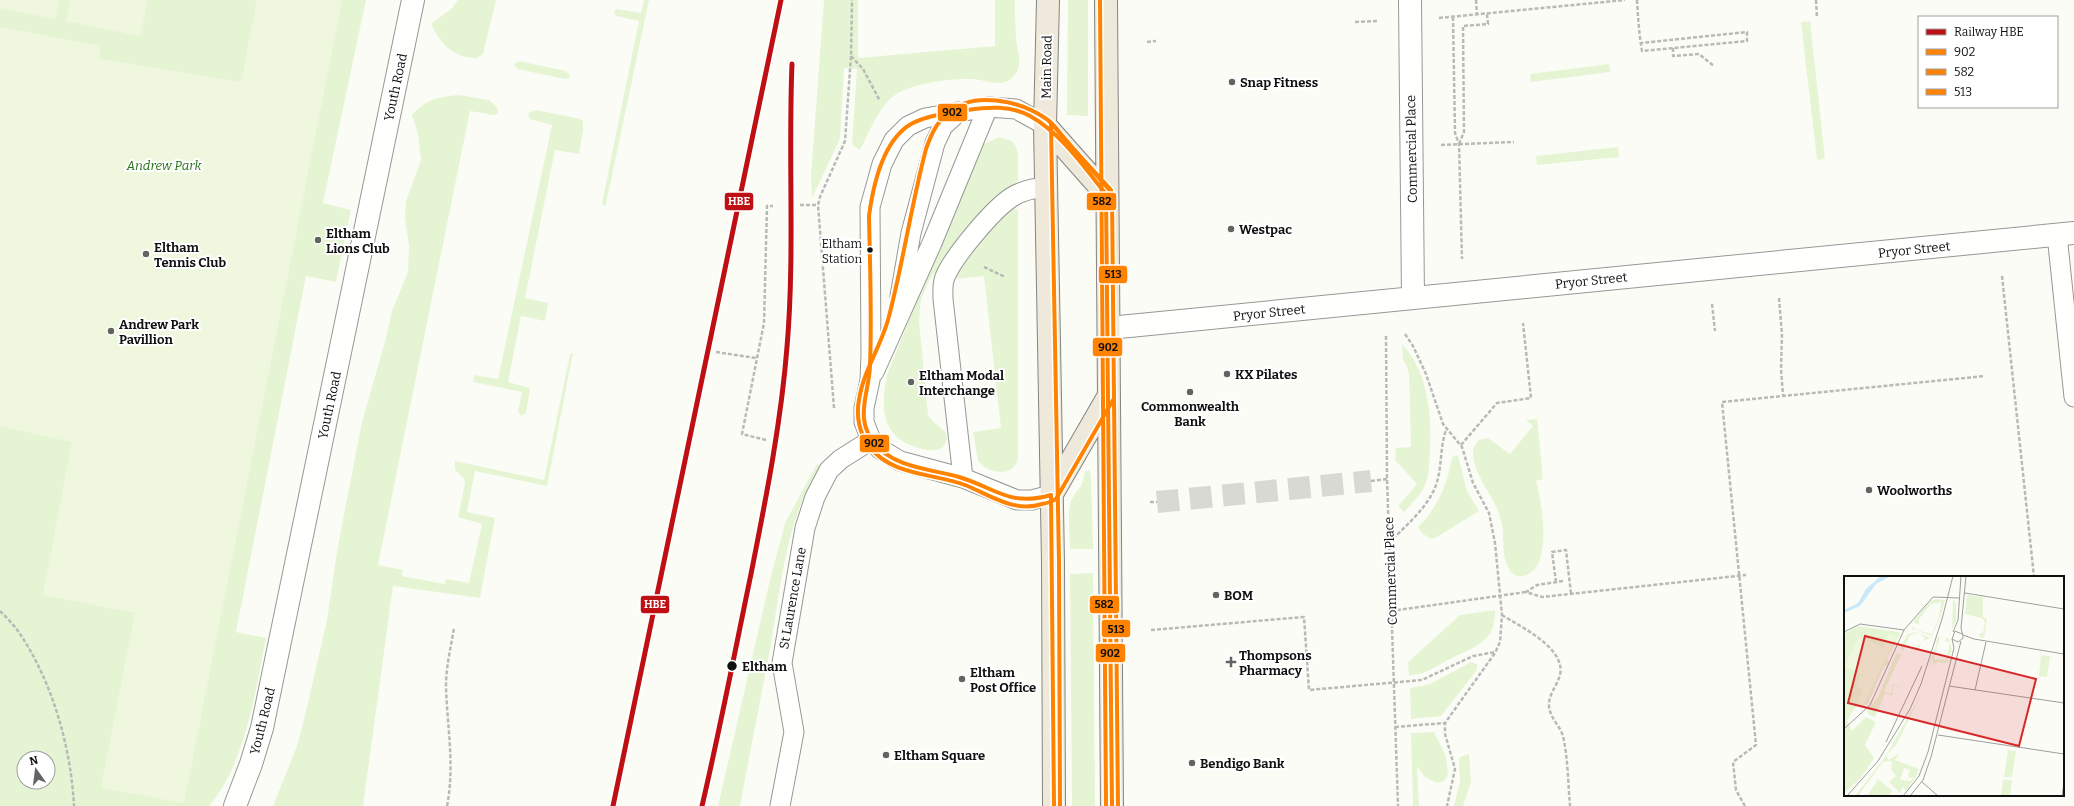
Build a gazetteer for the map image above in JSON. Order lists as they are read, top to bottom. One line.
{"streets":{"main road":["Main Road"],"street":["Youth Road","Commercial Place","Pryor Street"],"lane":["St Laurence Lane"]},"crossings":[["Commercial Place","Pryor Street"]],"parks":["Andrew Park"],"places":{"other":["Snap Fitness","Westpac","Eltham Lions Club","Eltham Station","Eltham Tennis Club","Andrew Park Pavillion","KX Pilates","Eltham Modal Interchange","Commonwealth Bank","Woolworths","BOM","Eltham","Eltham Post Office","Eltham Square","Bendigo Bank"],"health":["Thompsons Pharmacy"]},"lines":["rail line HBE","transit line 582","transit line 902","transit line 513"],"legend":["Railway HBE","902","582","513"],"north":"top"}
